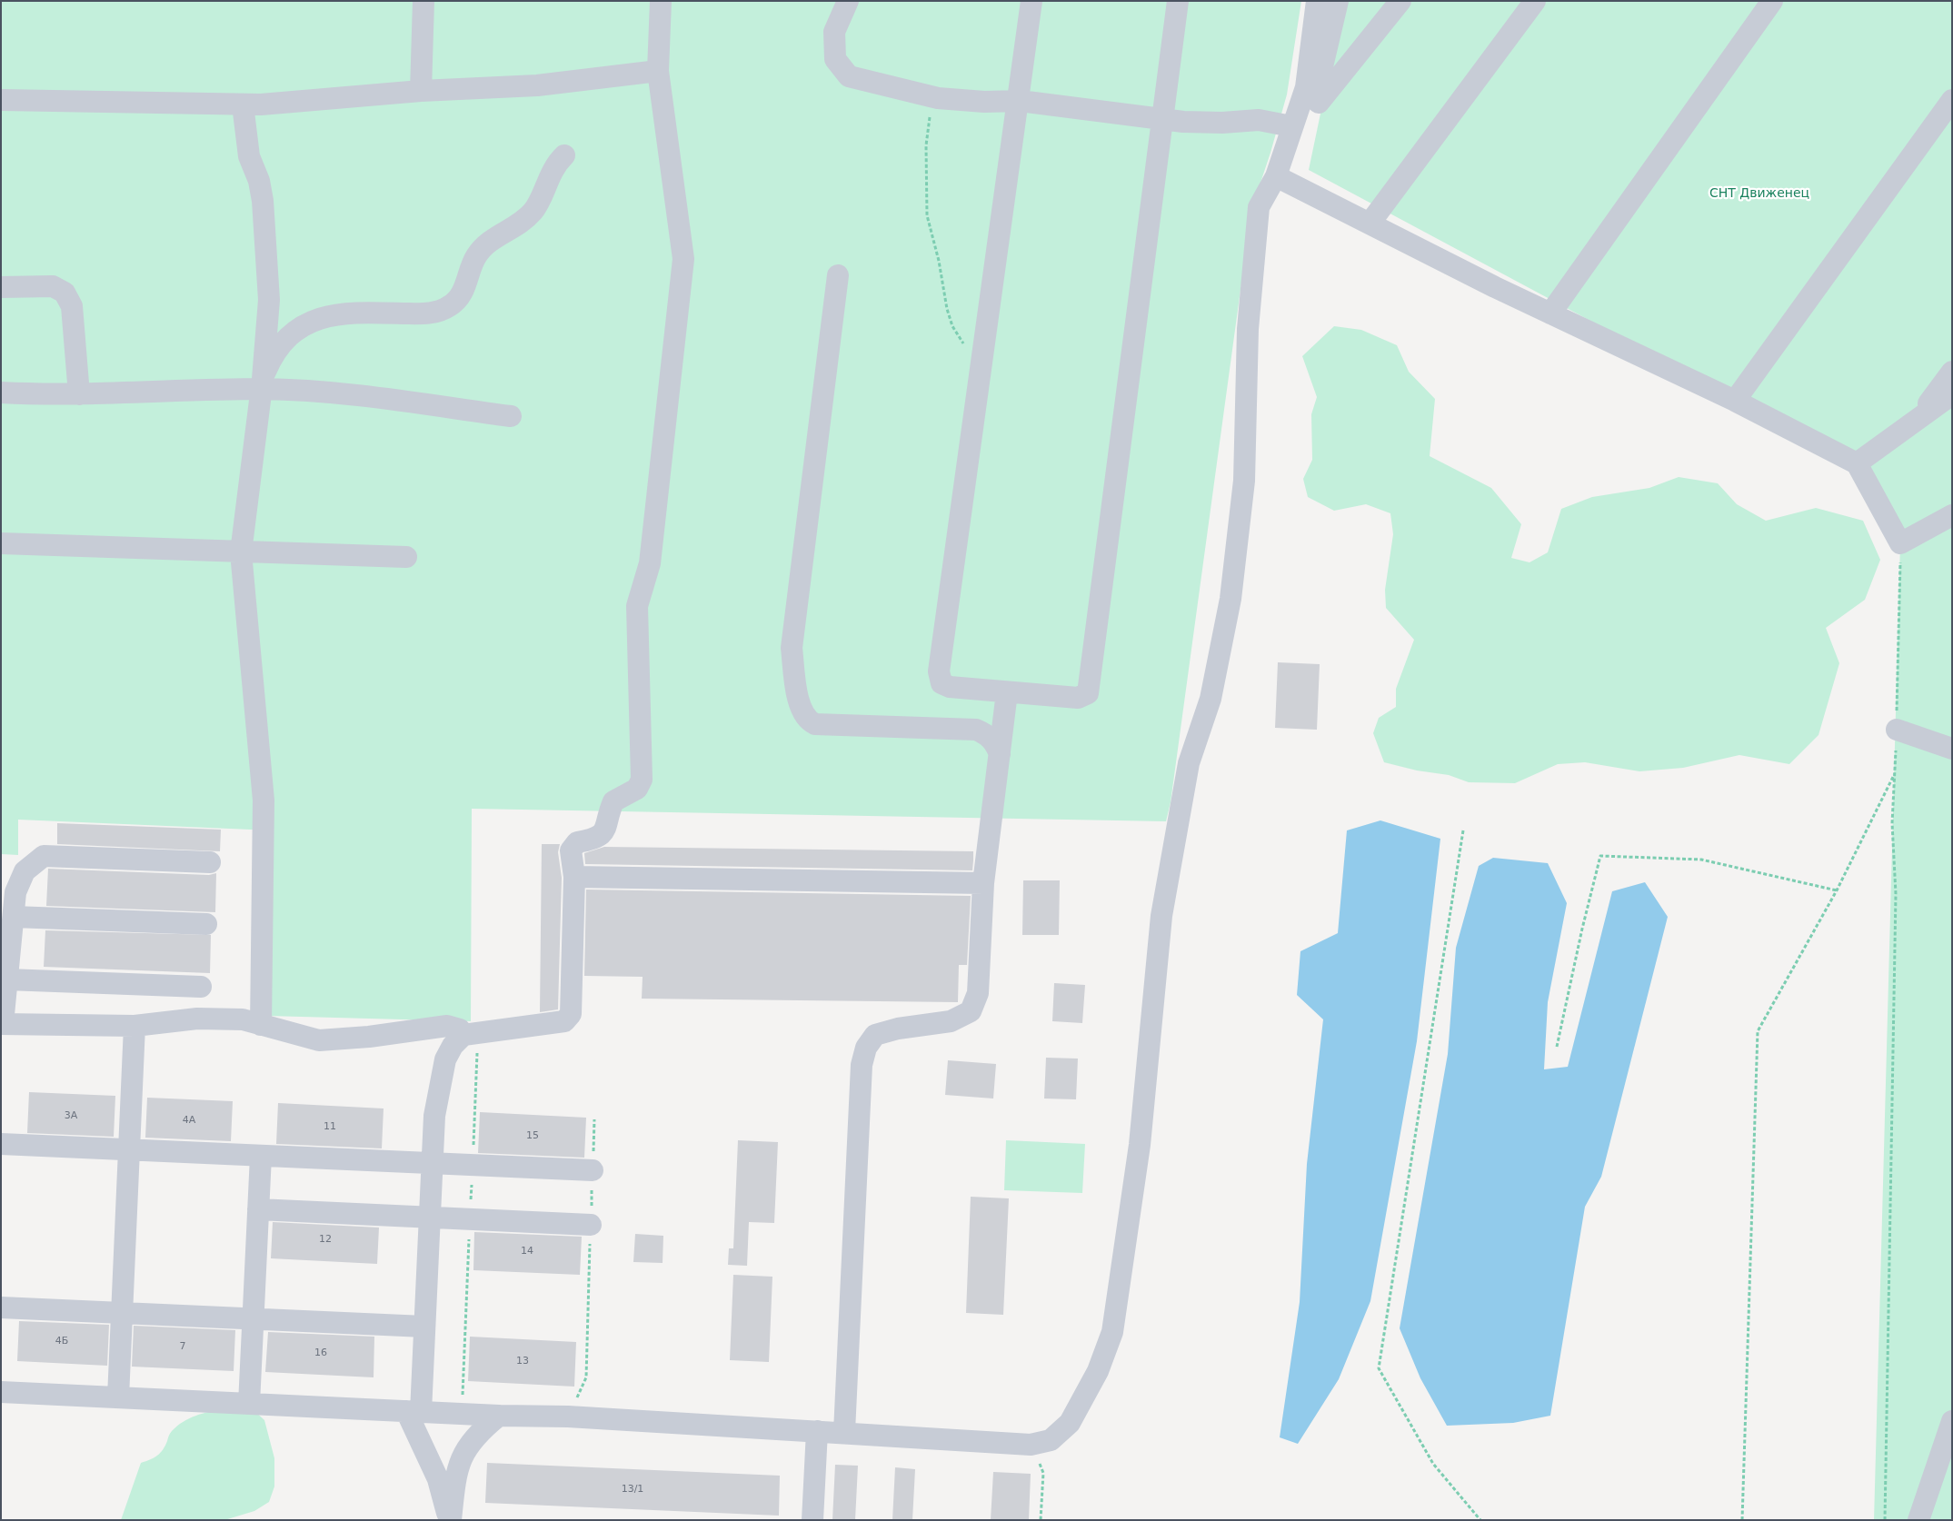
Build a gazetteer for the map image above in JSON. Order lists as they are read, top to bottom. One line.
{"parks":["СНТ Движенец"],"house_numbers":["3А","4А","11","15","12","14","4Б","7","16","13","13/1"]}
